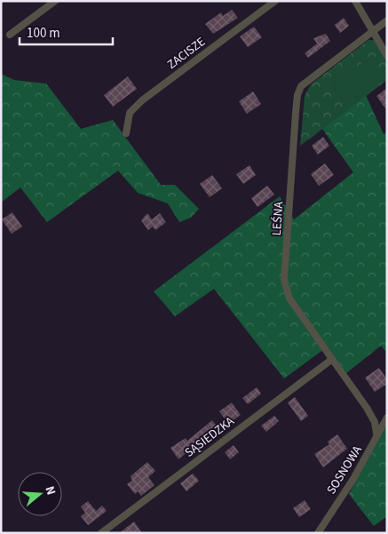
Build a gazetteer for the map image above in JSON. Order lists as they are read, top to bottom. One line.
{"streets":{"street":["ZACISZE","LEŚNA","SĄSIEDZKA","SOSNOWA"]},"crossings":[["LEŚNA","SĄSIEDZKA"],["LEŚNA","SOSNOWA"]],"scale_bar":"100 m","north":"right"}
